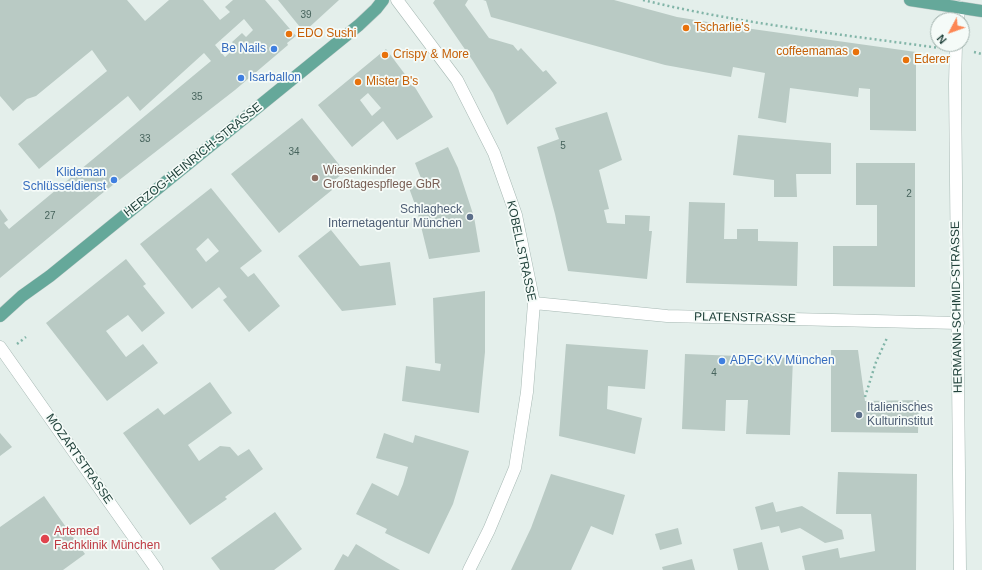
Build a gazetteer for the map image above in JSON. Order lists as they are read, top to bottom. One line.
{"streets":{"main road":["HERZOG-HEINRICH-STRASSE"],"street":["KOBELLSTRASSE","HERMANN-SCHMID-STRASSE","PLATENSTRASSE","MOZARTSTRASSE"]},"crossings":[["KOBELLSTRASSE","PLATENSTRASSE"],["HERMANN-SCHMID-STRASSE","PLATENSTRASSE"]],"places":["Tscharlie's","EDO Sushi","Be Nails","coffeemamas","Crispy & More","Ederer","Isarballon","Mister B's","Wiesenkinder Großtagespflege GbR","Klideman Schlüsseldienst","Schlagheck Internetagentur München","ADFC KV München","Italienisches Kulturinstitut","Artemed Fachklinik München"],"house_numbers":["39","35","33","5","34","2","27","4"],"north":"bottom left"}
